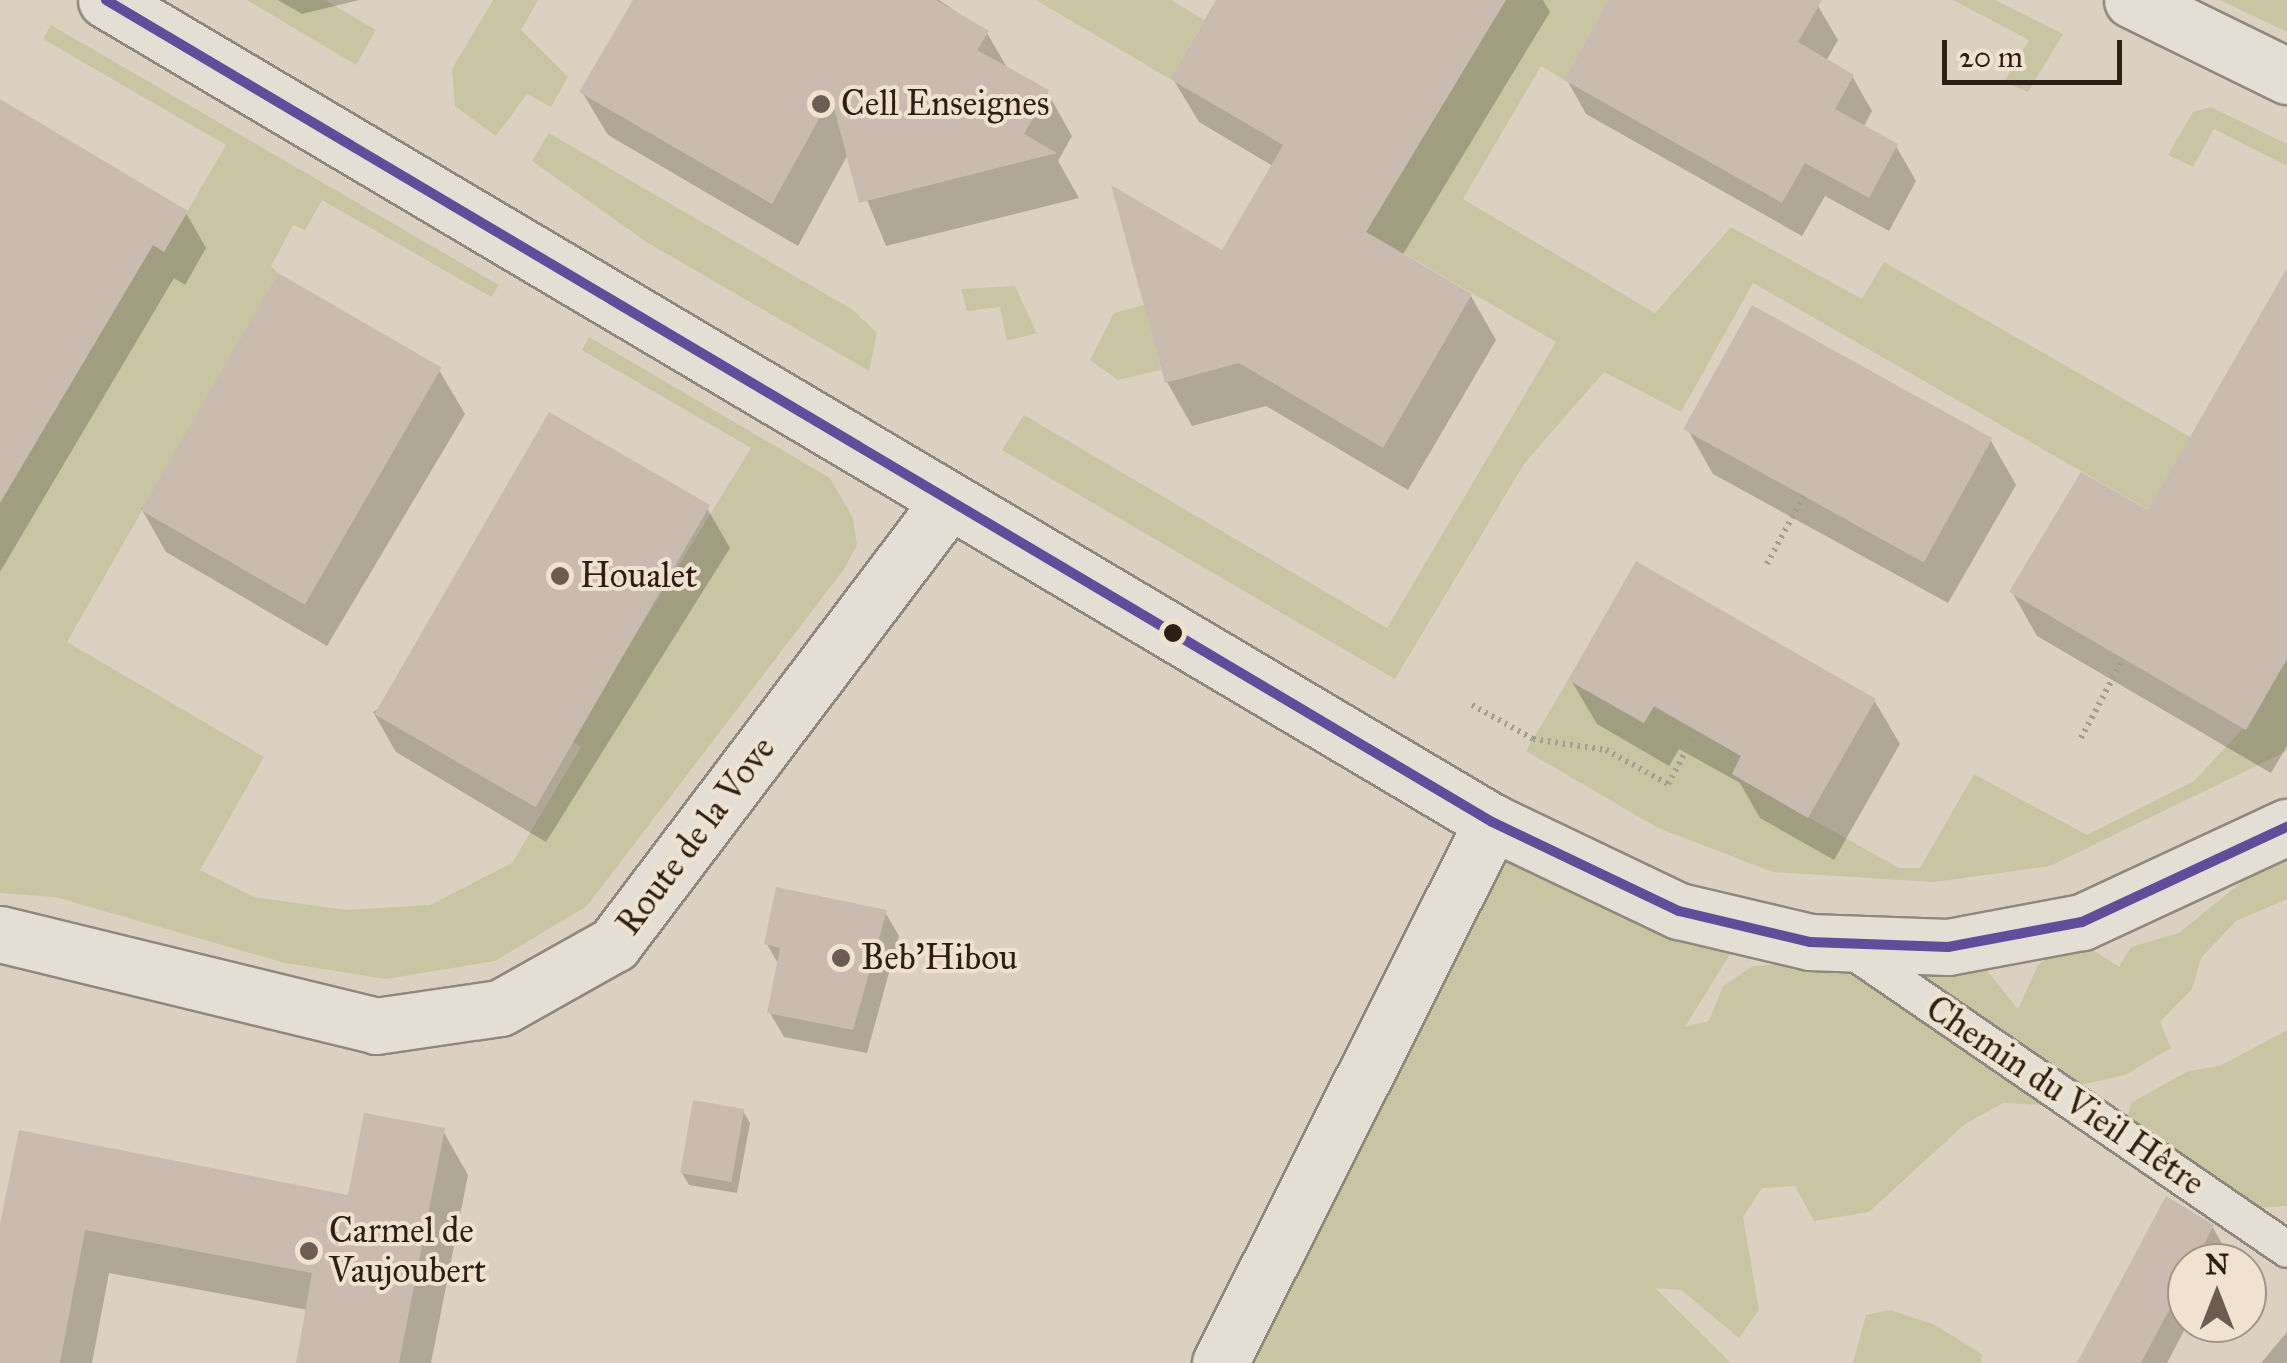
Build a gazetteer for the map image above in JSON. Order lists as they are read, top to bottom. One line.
{"streets":{"street":["Route de la Vove"],"lane":["Chemin du Vieil Hêtre"]},"places":["Cell Enseignes","Houalet","Beb'Hibou","Carmel de Vaujoubert"],"scale_bar":"20 m","north":"top"}
